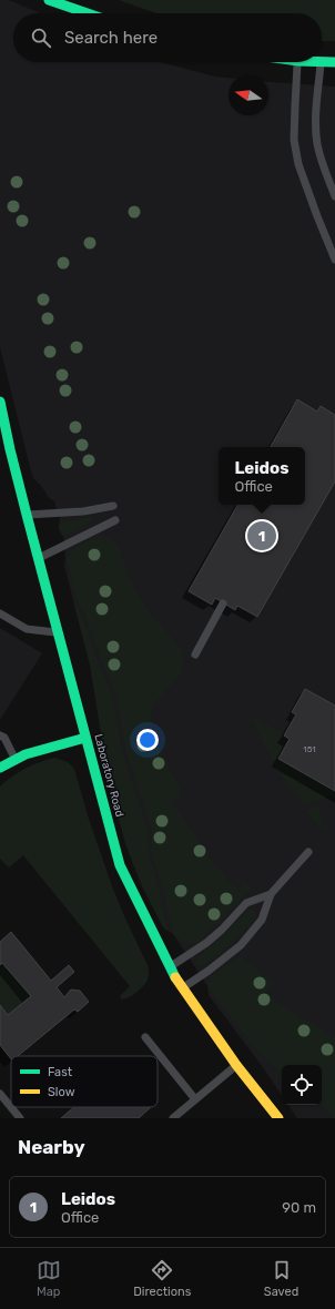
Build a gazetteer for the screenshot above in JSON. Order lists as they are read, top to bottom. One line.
{"streets":{"street":["Laboratory Road"]},"house_numbers":["151"],"legend":["Fast","Slow"],"north":"left","page":{"search":"Search here","popup":["Leidos","Office"],"pins":"1","heading":"Nearby","list":[{"mark":"1","name":"Leidos","note":"Office","value":"90 m"}],"nav":["Map","Directions","Saved"]}}
